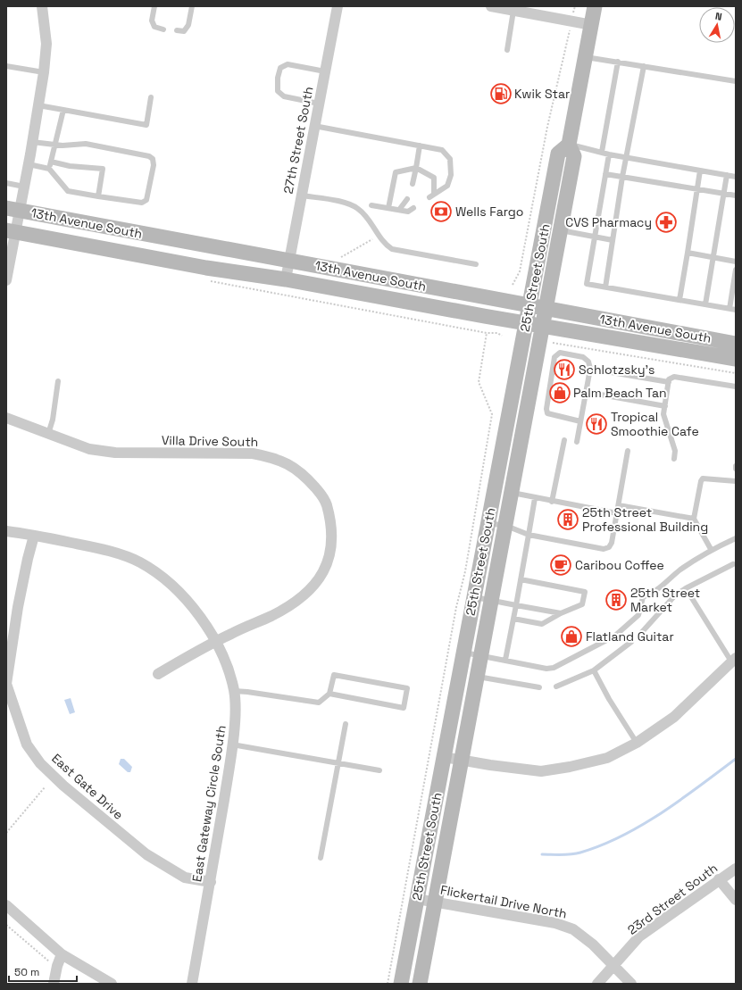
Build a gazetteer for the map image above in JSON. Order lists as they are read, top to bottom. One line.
{"streets":{"main road":["13th Avenue South","25th Street South"],"street":["27th Street South","Villa Drive South","East Gate Drive","East Gateway Circle South","23rd Street South","Flickertail Drive North"]},"crossings":[["27th Street South","13th Avenue South"],["13th Avenue South","25th Street South"],["25th Street South","Flickertail Drive North"],["Villa Drive South","East Gateway Circle South"],["East Gate Drive","East Gateway Circle South"],["23rd Street South","Flickertail Drive North"]],"places":{"fuel station":["Kwik Star"],"bank":["Wells Fargo"],"pharmacy":["CVS Pharmacy"],"restaurant":["Schlotzsky's","Tropical Smoothie Cafe"],"shop":["Palm Beach Tan","Flatland Guitar"],"building":["25th Street Professional Building","25th Street Market"],"cafe":["Caribou Coffee"]},"scale_bar":"50 m","north":"top"}
